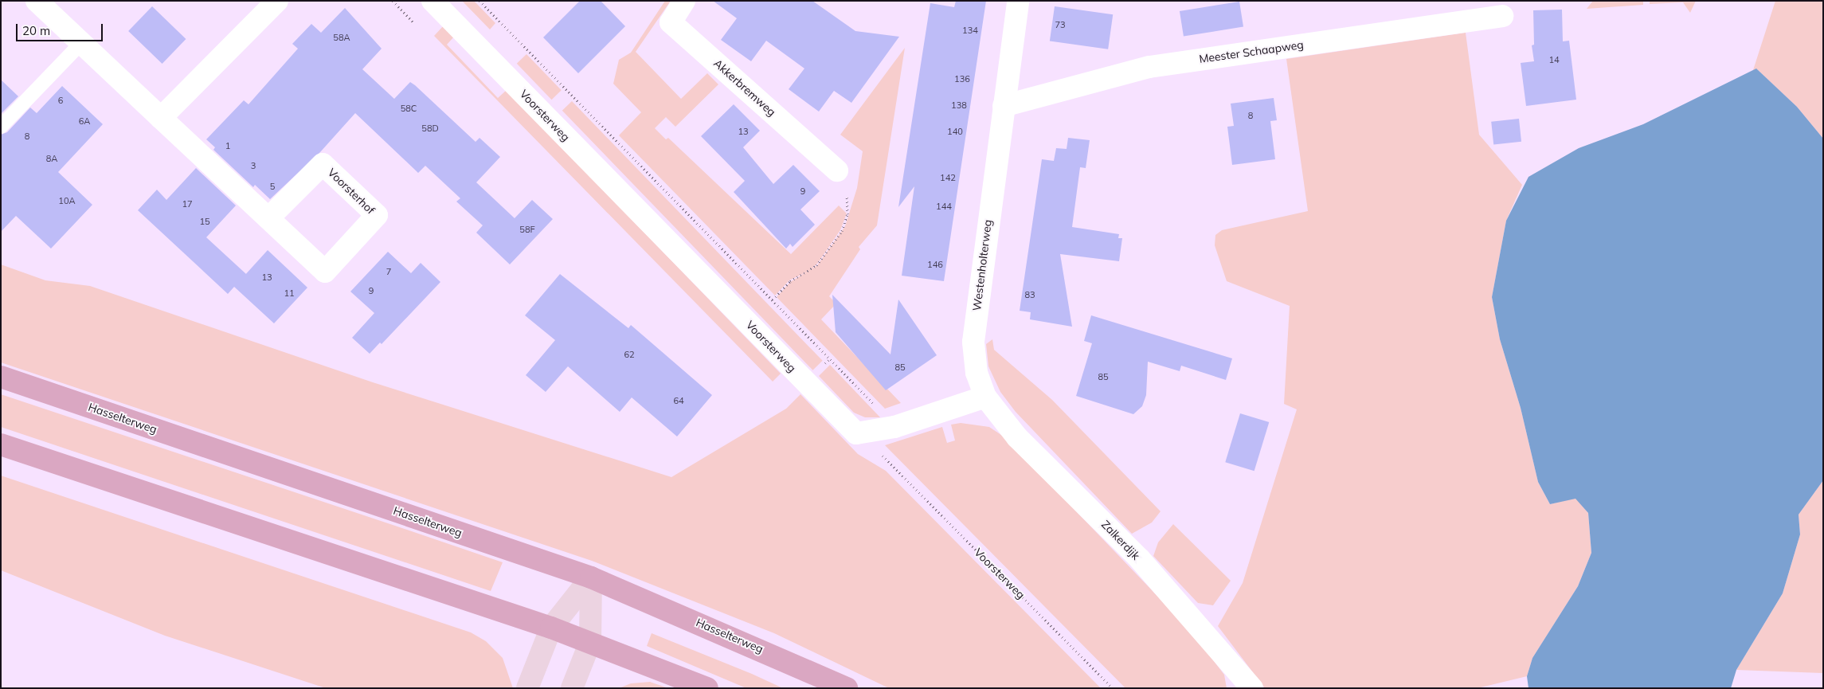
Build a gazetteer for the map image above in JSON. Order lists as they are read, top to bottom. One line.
{"streets":{"main road":["Hasselterweg"],"street":["Meester Schaapweg","Akkerbremweg","Voorsterweg","Voorsterhof","Westenholterweg","Zalkerdijk"]},"crossings":[["Meester Schaapweg","Westenholterweg"],["Westenholterweg","Zalkerdijk"]],"house_numbers":["73","134","58A","14","136","6","138","58C","8","6A","58D","13","140","8","1","8A","3","142","5","9","10A","17","144","15","58F","146","7","13","9","11","83","62","85","85","64"],"scale_bar":"20 m"}
